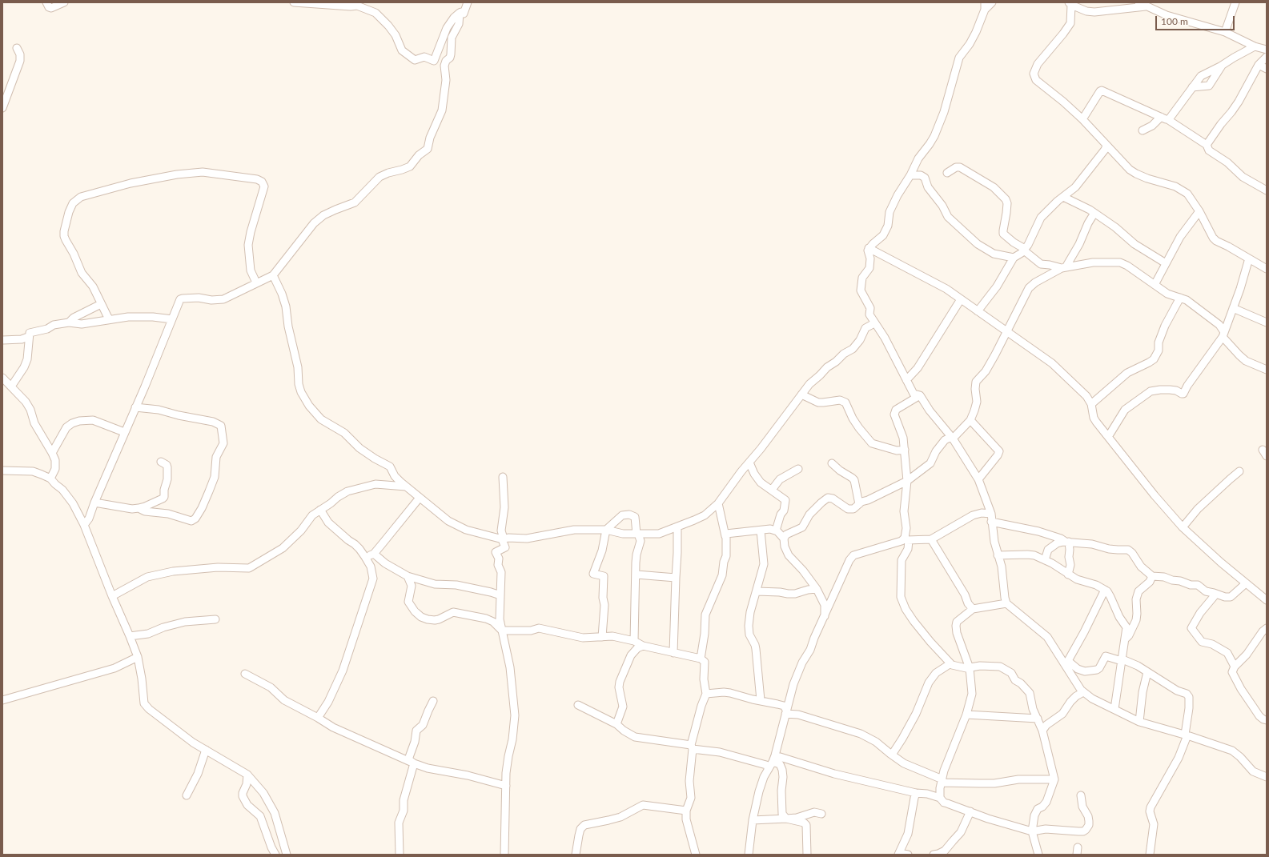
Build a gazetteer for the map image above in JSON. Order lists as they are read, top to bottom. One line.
{"scale_bar":"100 m"}
